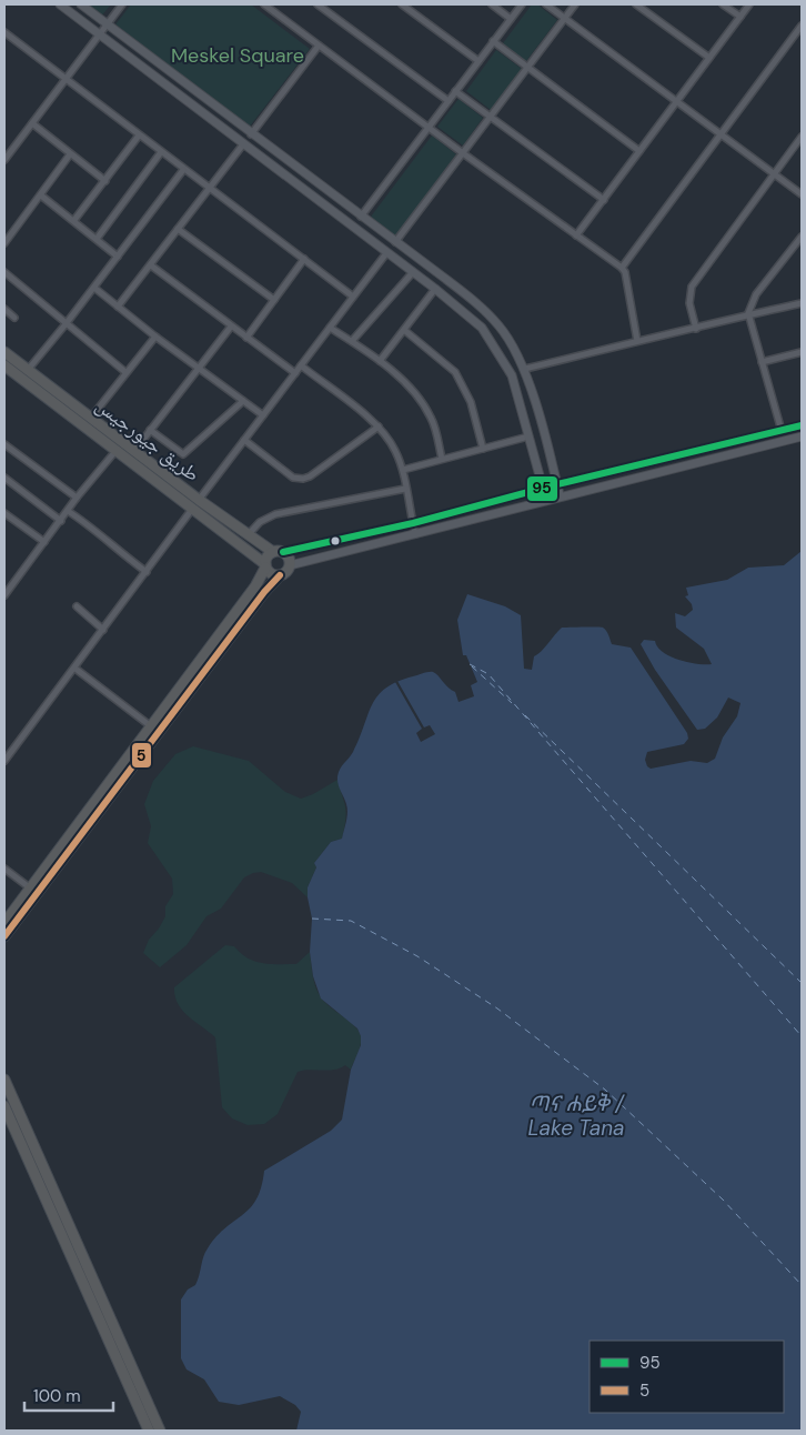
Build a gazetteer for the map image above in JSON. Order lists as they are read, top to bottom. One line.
{"streets":{"highway":["طريق جيورجيس"]},"water":["ጣና ሐይቅ / Lake Tana"],"parks":["Meskel Square"],"lines":["transit line 95","transit line 5"],"legend":["95","5"],"scale_bar":"100 m"}
